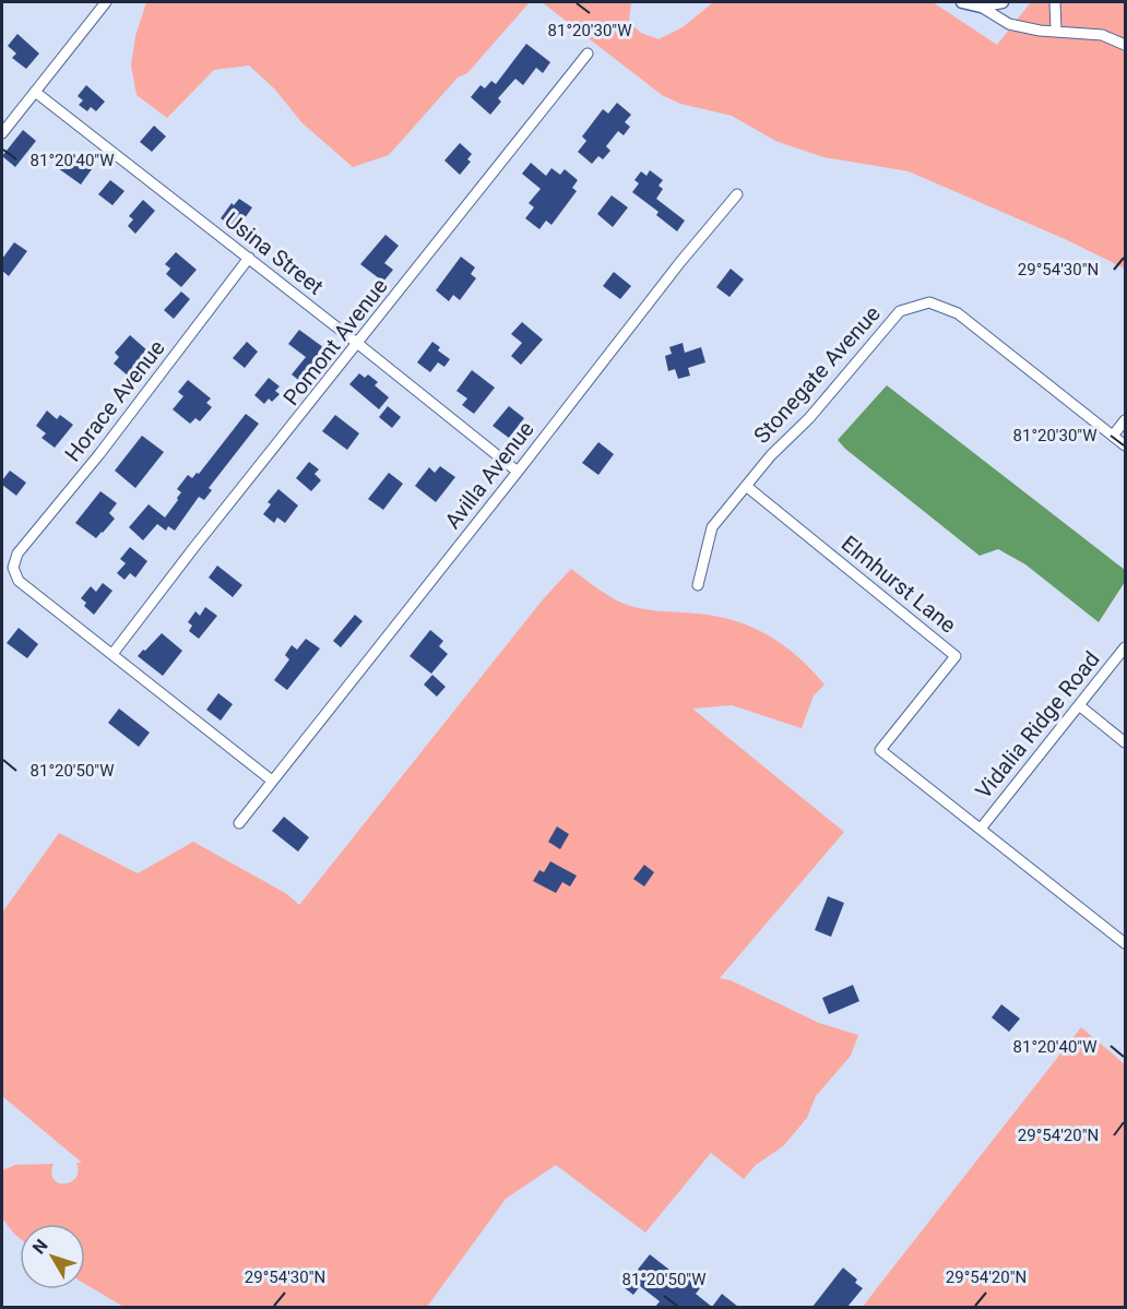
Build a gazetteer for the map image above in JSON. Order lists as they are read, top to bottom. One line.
{"streets":{"street":["Usina Street","Pomont Avenue","Stonegate Avenue","Horace Avenue","Avilla Avenue","Elmhurst Lane","Vidalia Ridge Road"]},"crossings":[["Usina Street","Pomont Avenue"],["Usina Street","Horace Avenue"],["Usina Street","Avilla Avenue"],["Pomont Avenue","Horace Avenue"],["Stonegate Avenue","Elmhurst Lane"],["Elmhurst Lane","Vidalia Ridge Road"]],"north":"top left","coordinates":["81°20'30\"W","81°20'40\"W","29°54'30\"N","81°20'50\"W","29°54'20\"N"]}
